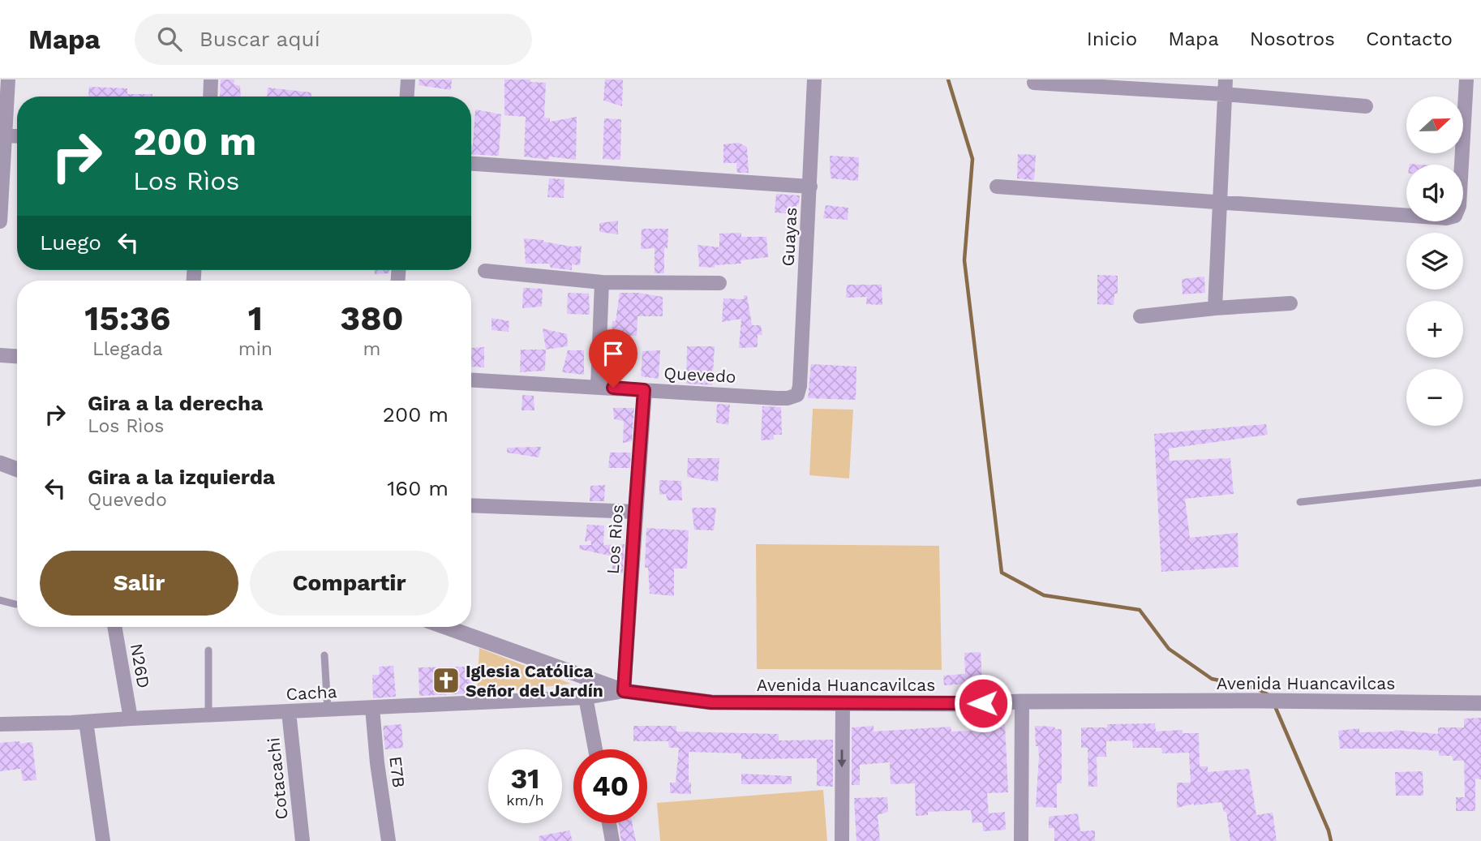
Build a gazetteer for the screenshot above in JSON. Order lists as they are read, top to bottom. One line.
{"streets":{"street":["Guayas","Quevedo","Los Rìos","N26D","Avenida Huancavilcas","Cacha","E7B","Cotacachi"]},"crossings":[["Guayas","Quevedo"],["Quevedo","Los Rìos"],["Los Rìos","Avenida Huancavilcas"],["Los Rìos","Cacha"],["N26D","Cacha"],["Avenida Huancavilcas","Cacha"],["Cacha","E7B"],["Cacha","Cotacachi"]],"places":{"church":["Iglesia Católica Señor del Jardín"]},"north":"right","page":{"header":"Mapa","search":"Buscar aquí","nav":["Inicio","Mapa","Nosotros","Contacto"],"map_buttons":["+","−"],"turn":["200 m","Los Rìos"],"then":"Luego","eta":["15:36","Llegada","1","min","380","m"],"list":[{"name":"Gira a la derecha","note":"Los Rìos","value":"200 m"},{"name":"Gira a la izquierda","note":"Quevedo","value":"160 m"}],"buttons":["Salir","Compartir"],"speed":"31 km/h","limit":"40"}}
